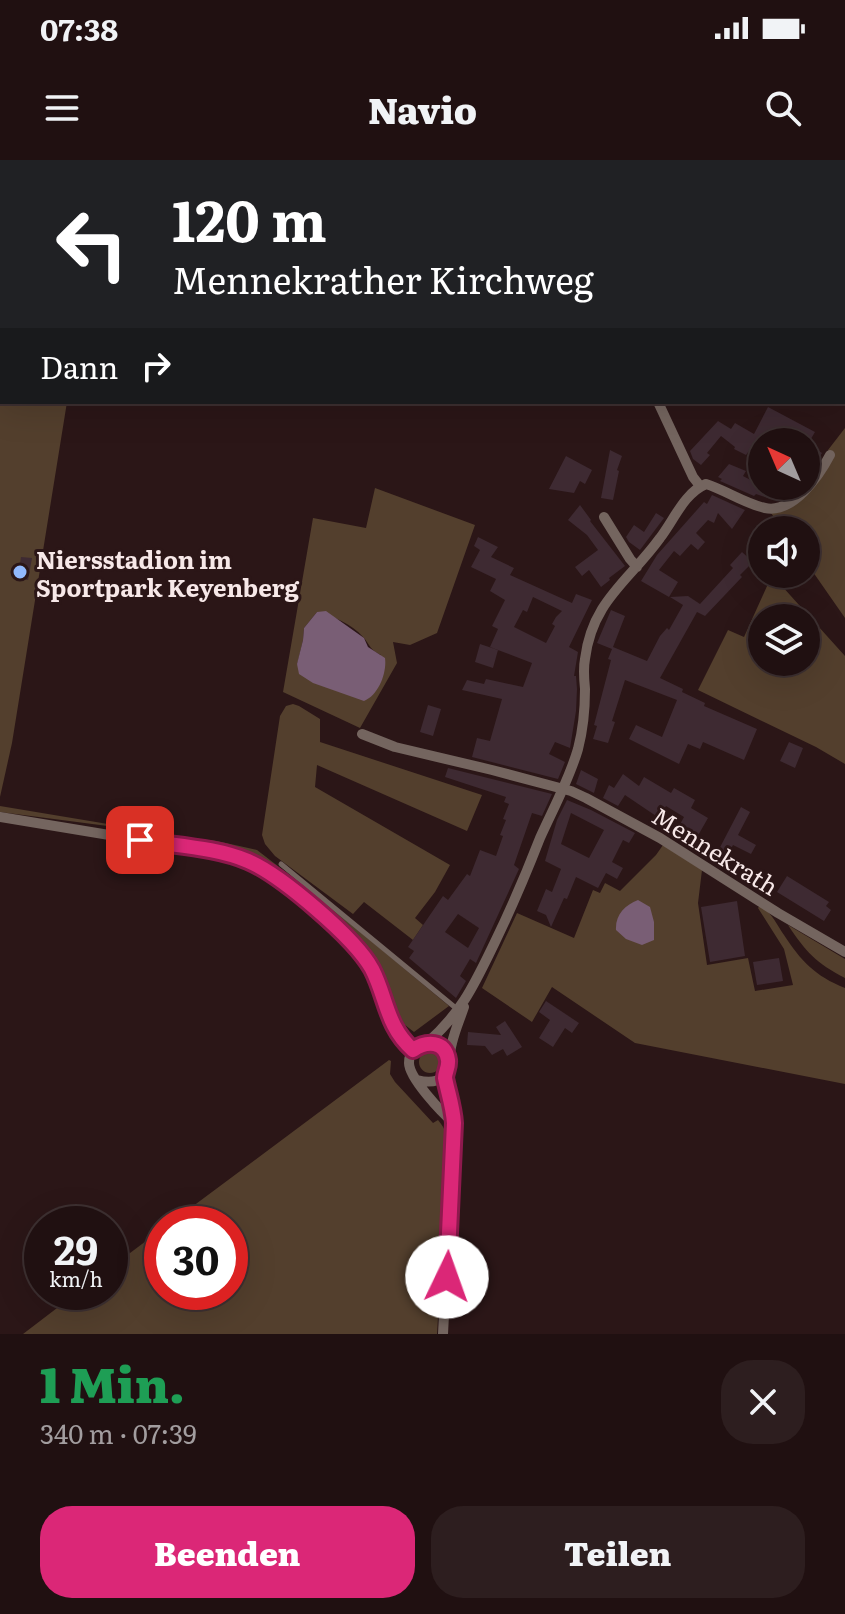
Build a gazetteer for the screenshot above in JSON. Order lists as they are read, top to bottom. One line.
{"streets":{"street":["Mennekrath"]},"places":["Niersstadion im Sportpark Keyenberg"],"north":"top left","page":{"status":"07:38","header":"Navio","turn":["120 m","Mennekrather Kirchweg"],"then":"Dann","speed":"29 km/h","limit":"30","heading":["1 Min.","340 m · 07:39"],"buttons":["Beenden","Teilen"]}}
